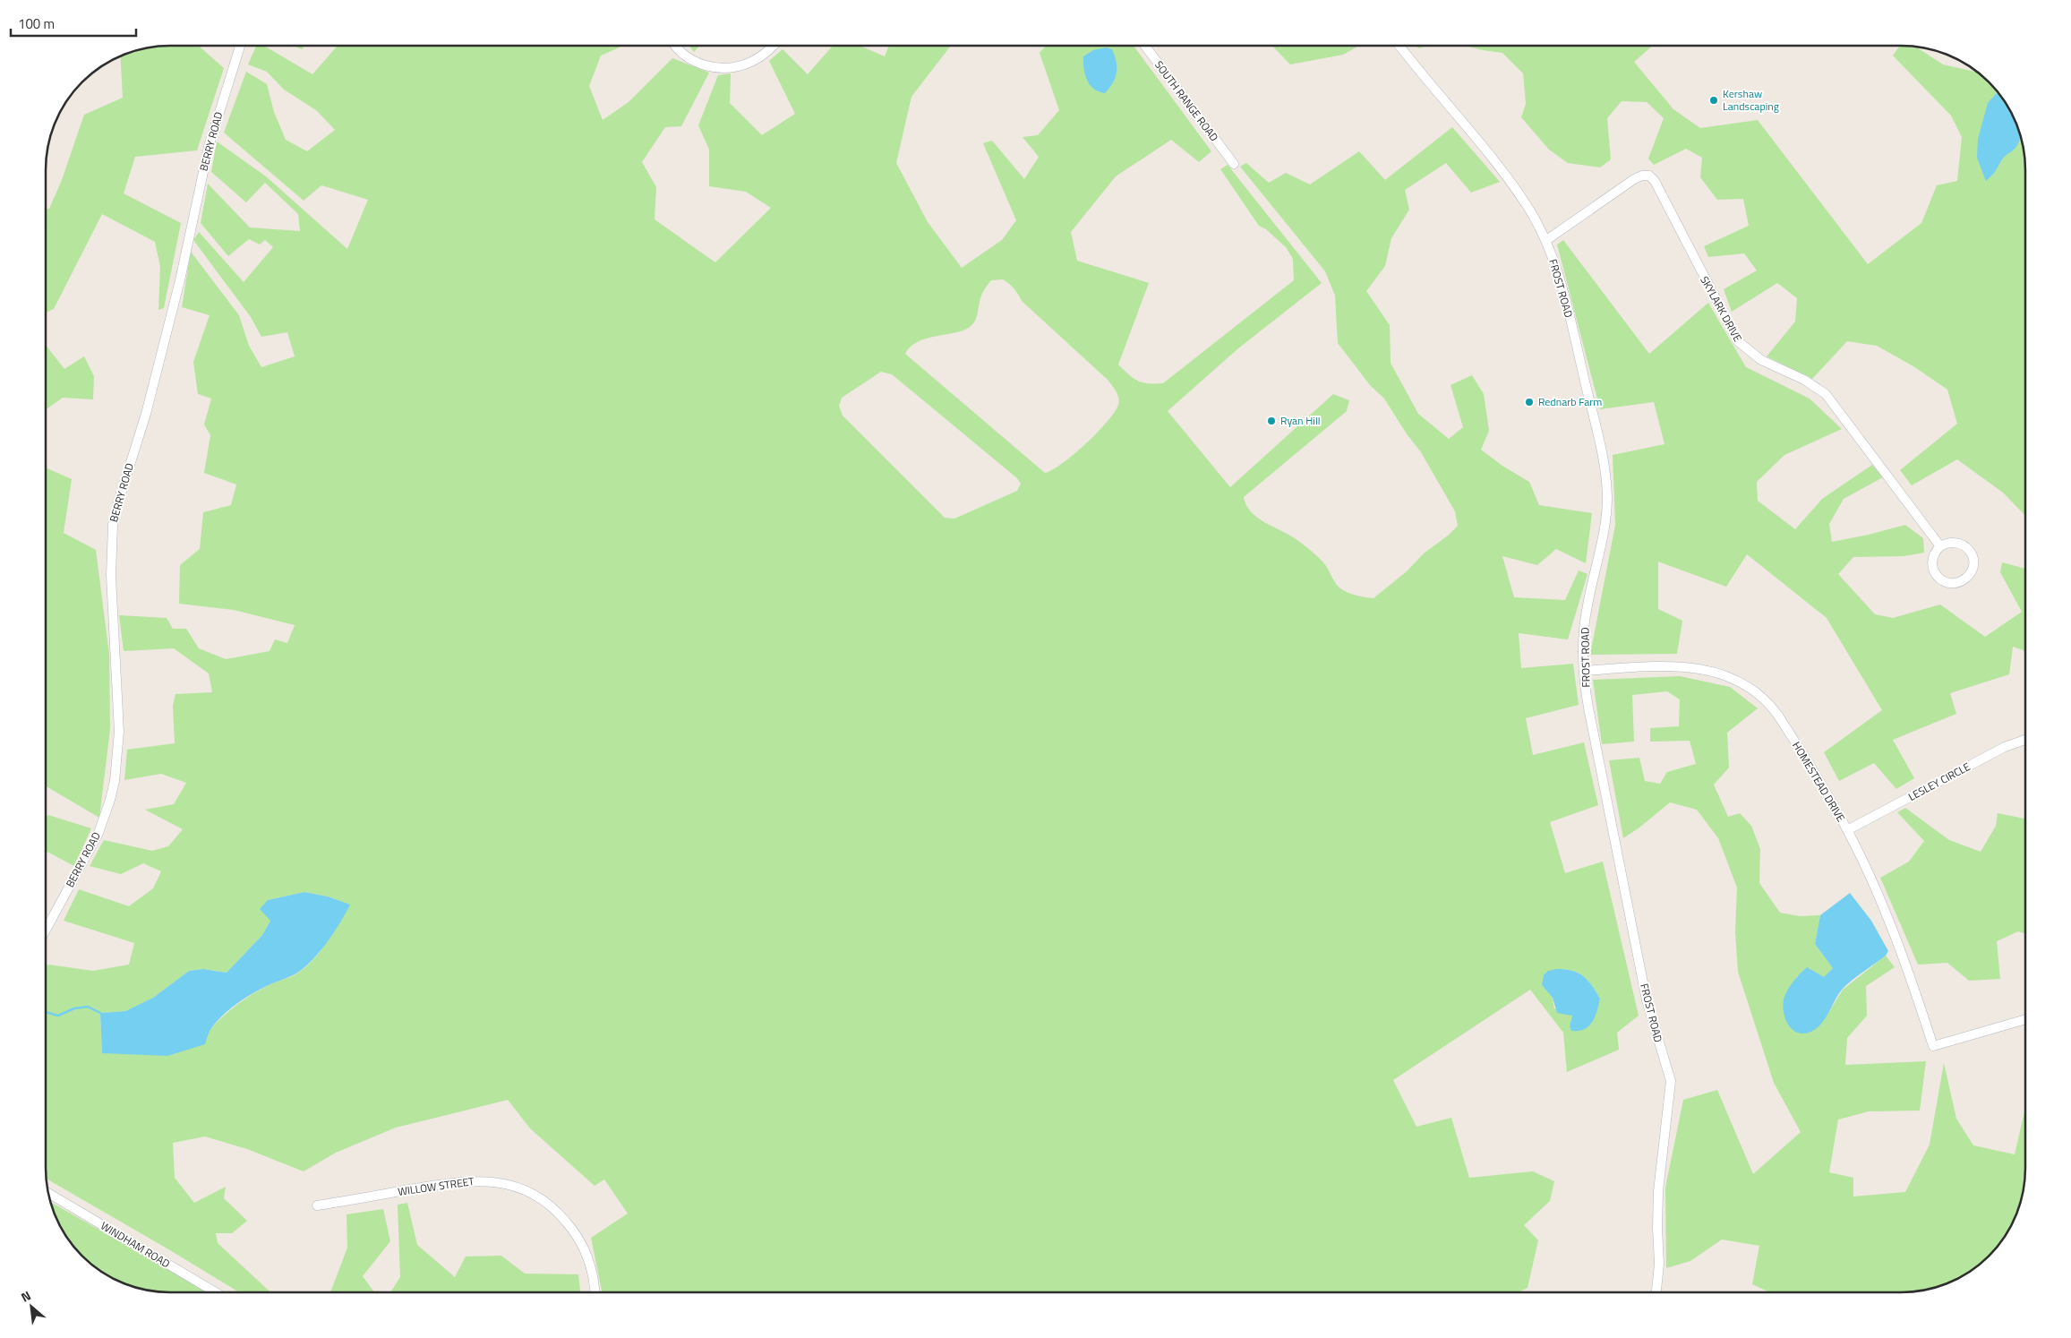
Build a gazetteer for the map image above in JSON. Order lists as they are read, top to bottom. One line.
{"streets":{"street":["SOUTH RANGE ROAD","BERRY ROAD","FROST ROAD","SKYLARK DRIVE","HOMESTEAD DRIVE","LESLEY CIRCLE","WILLOW STREET","WINDHAM ROAD"]},"crossings":[["FROST ROAD","SKYLARK DRIVE"],["FROST ROAD","HOMESTEAD DRIVE"],["HOMESTEAD DRIVE","LESLEY CIRCLE"]],"places":["Kershaw Landscaping","Rednarb Farm","Ryan Hill"],"scale_bar":"100 m","north":"top left"}
